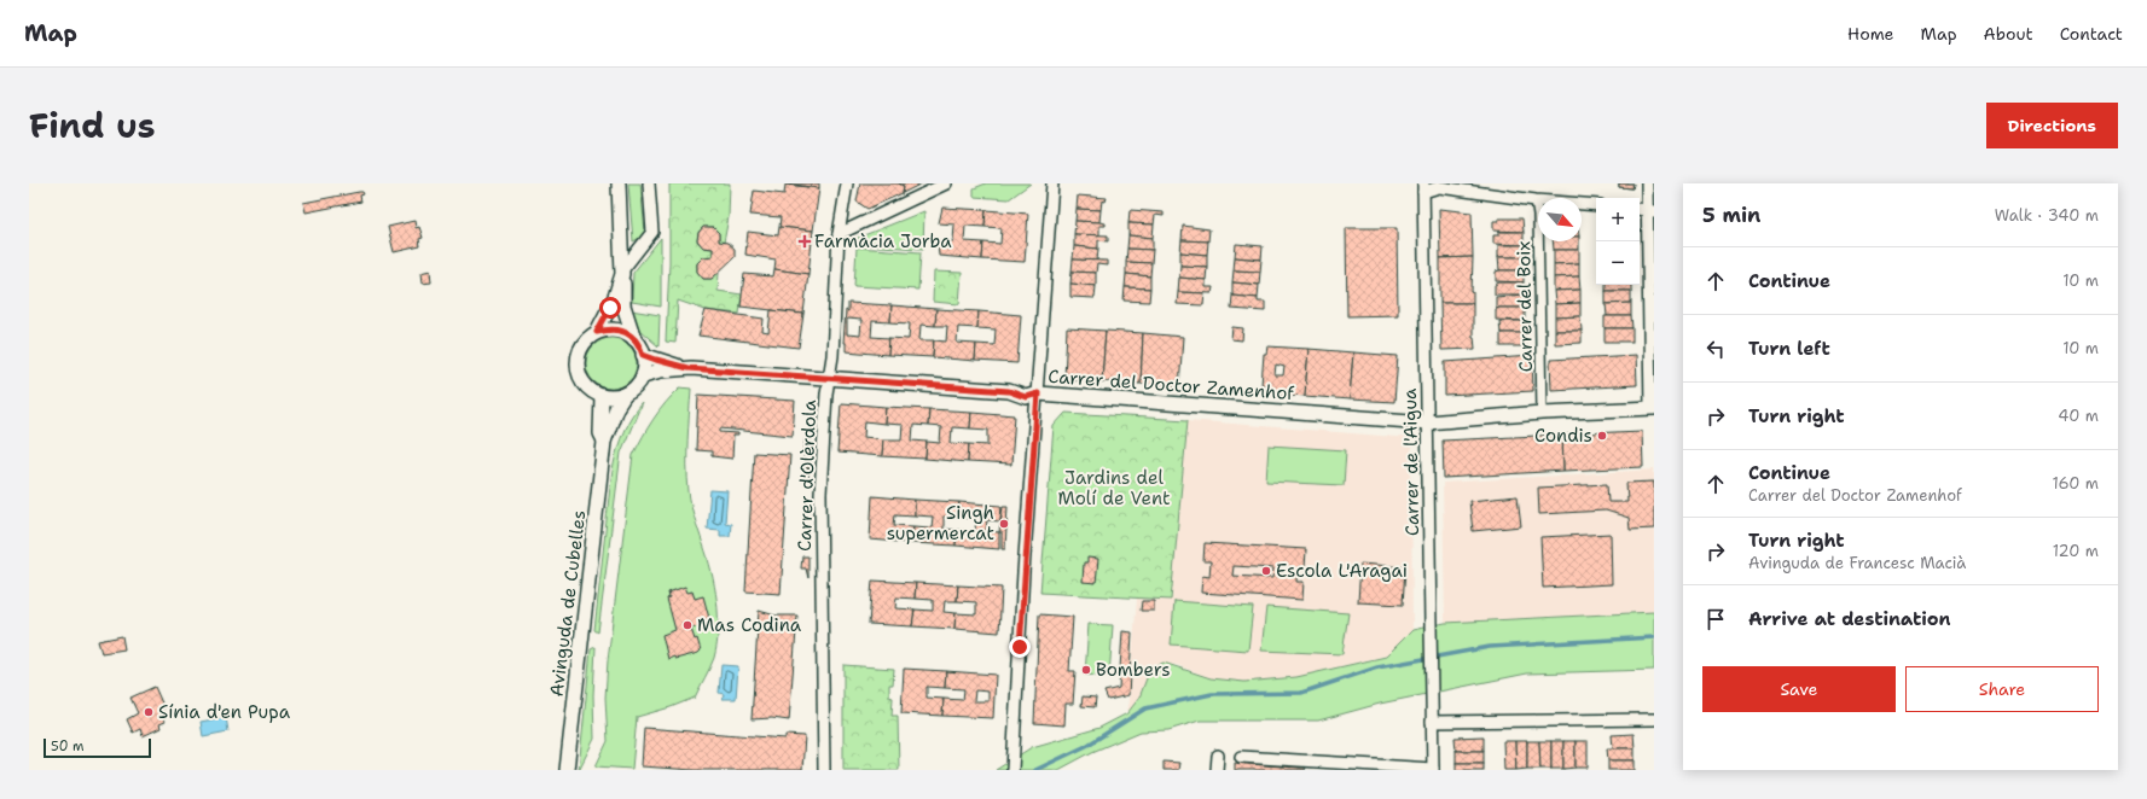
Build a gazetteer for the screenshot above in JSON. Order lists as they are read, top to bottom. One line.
{"streets":{"street":["Carrer del Boix","Carrer del Doctor Zamenhof","Carrer de l'Aigua","Carrer d'Olèrdola","Avinguda de Cubelles"]},"crossings":[["Carrer del Boix","Carrer del Doctor Zamenhof"],["Carrer del Doctor Zamenhof","Carrer de l'Aigua"],["Carrer del Doctor Zamenhof","Carrer d'Olèrdola"]],"parks":["Jardins del Molí de Vent"],"places":{"health":["Farmàcia Jorba"],"other":["Condis","Singh supermercat","Escola L'Aragai","Mas Codina","Bombers","Sínia d'en Pupa"]},"scale_bar":"50 m","north":"bottom right","page":{"header":"Map","nav":["Home","Map","About","Contact"],"title":"Find us","buttons":["Directions",["Save","Share"]],"heading":["5 min","Walk · 340 m"],"map_buttons":["+","−"],"list":[["Continue","10 m"],["Turn left","10 m"],["Turn right","40 m"],["Continue","Carrer del Doctor Zamenhof","160 m"],["Turn right","Avinguda de Francesc Macià","120 m"],"Arrive at destination"],"scale":"50 m"}}
